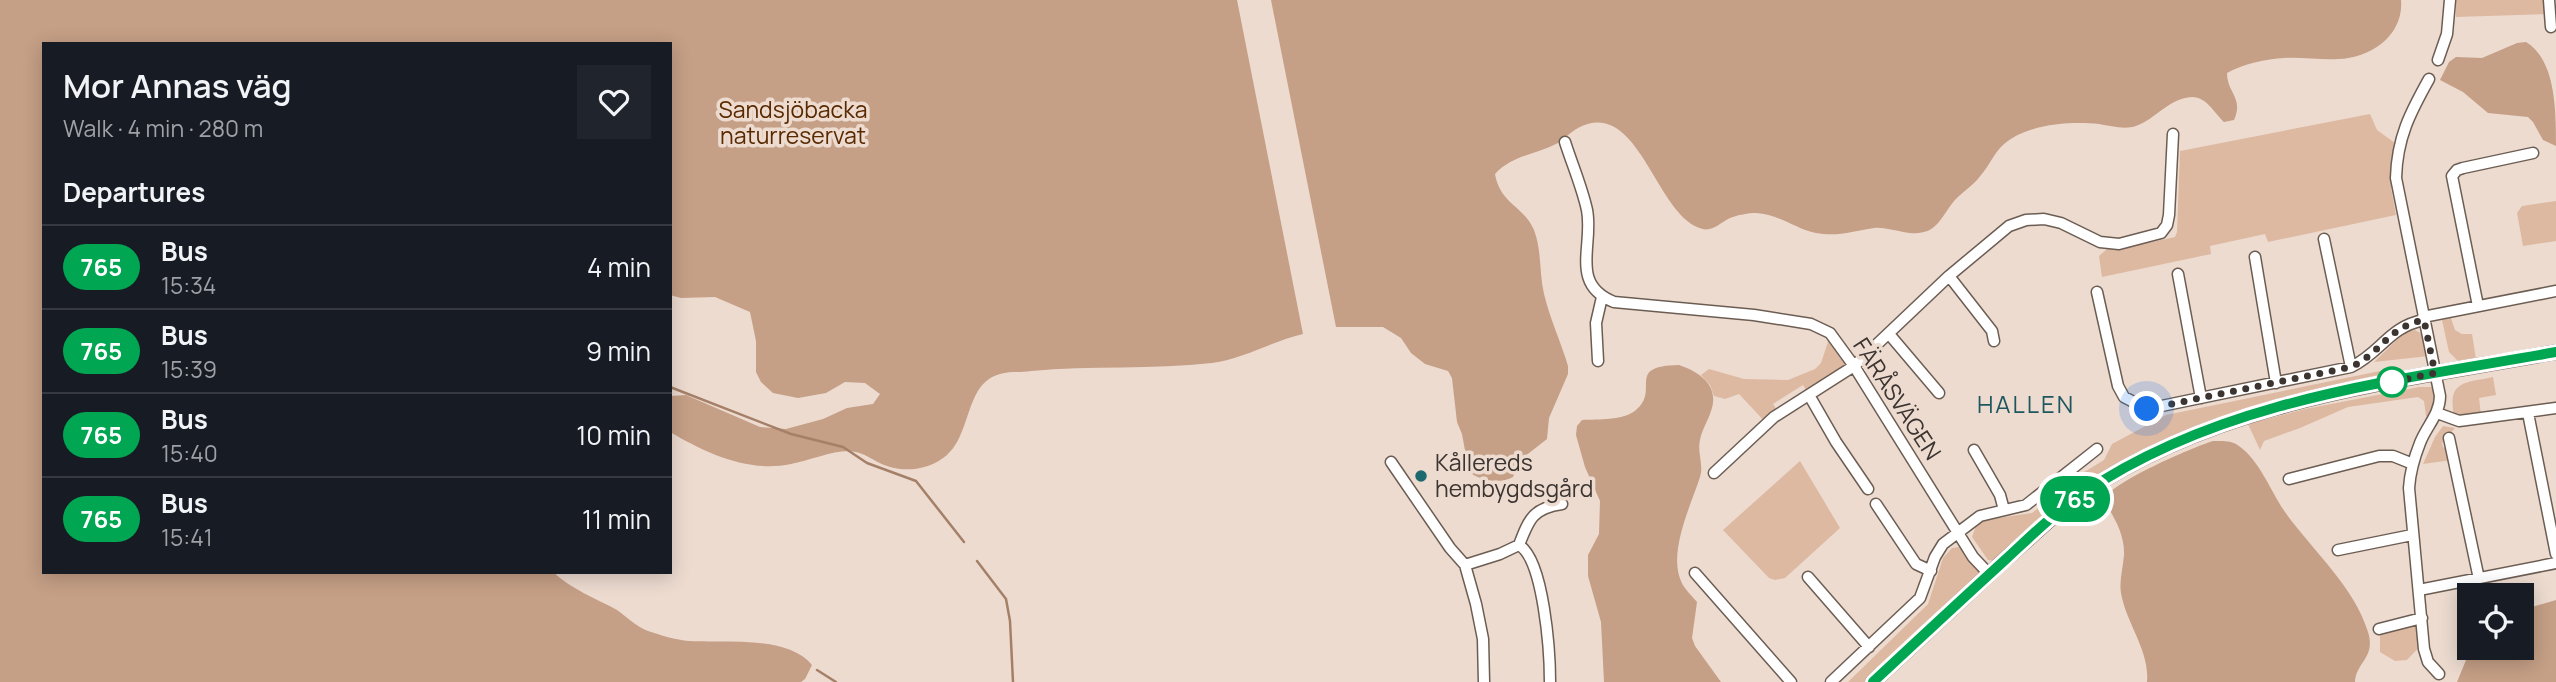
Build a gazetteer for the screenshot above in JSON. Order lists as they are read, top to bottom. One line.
{"streets":{"street":["FÄRÅSVÄGEN"]},"districts":["HALLEN"],"parks":["Sandsjöbacka naturreservat"],"places":["Kållereds hembygdsgård"],"lines":["bus line 765"],"page":{"on_map":"765","heading":[["Mor Annas väg","Walk · 4 min · 280 m"],"Departures"],"list":[{"mark":"765","name":"Bus","note":"15:34","value":"4 min"},{"mark":"765","name":"Bus","note":"15:39","value":"9 min"},{"mark":"765","name":"Bus","note":"15:40","value":"10 min"},{"mark":"765","name":"Bus","note":"15:41","value":"11 min"}]}}
